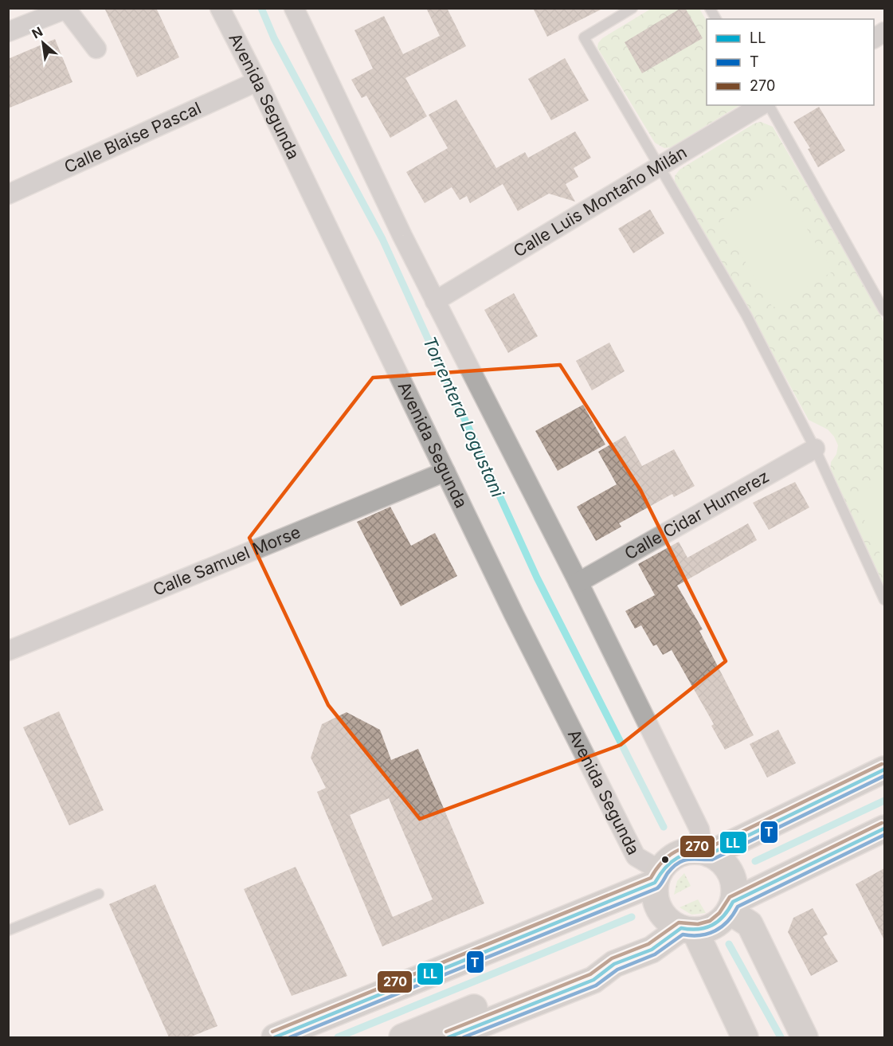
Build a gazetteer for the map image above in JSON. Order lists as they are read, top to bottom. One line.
{"streets":{"street":["Avenida Segunda","Calle Blaise Pascal","Calle Luis Montaño Milán","Calle Cidar Humerez","Calle Samuel Morse"]},"crossings":[["Avenida Segunda","Calle Blaise Pascal"],["Avenida Segunda","Calle Samuel Morse"]],"water":["Torrentera Logustani"],"lines":["transit line 270","transit line LL","transit line T"],"legend":["LL","T","270"],"north":"top left"}
